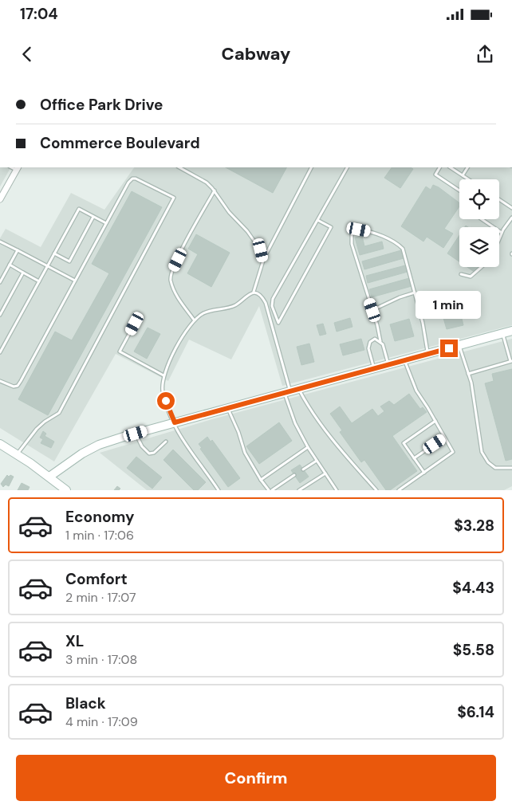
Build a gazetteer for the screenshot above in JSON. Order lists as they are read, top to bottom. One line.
{"page":{"status":"17:04","header":"Cabway","banner":["Office Park Drive","Commerce Boulevard"],"bubble":"1 min","list":[{"name":"Economy","note":"1 min · 17:06","value":"$3.28"},{"name":"Comfort","note":"2 min · 17:07","value":"$4.43"},{"name":"XL","note":"3 min · 17:08","value":"$5.58"},{"name":"Black","note":"4 min · 17:09","value":"$6.14"}],"buttons":"Confirm"}}
